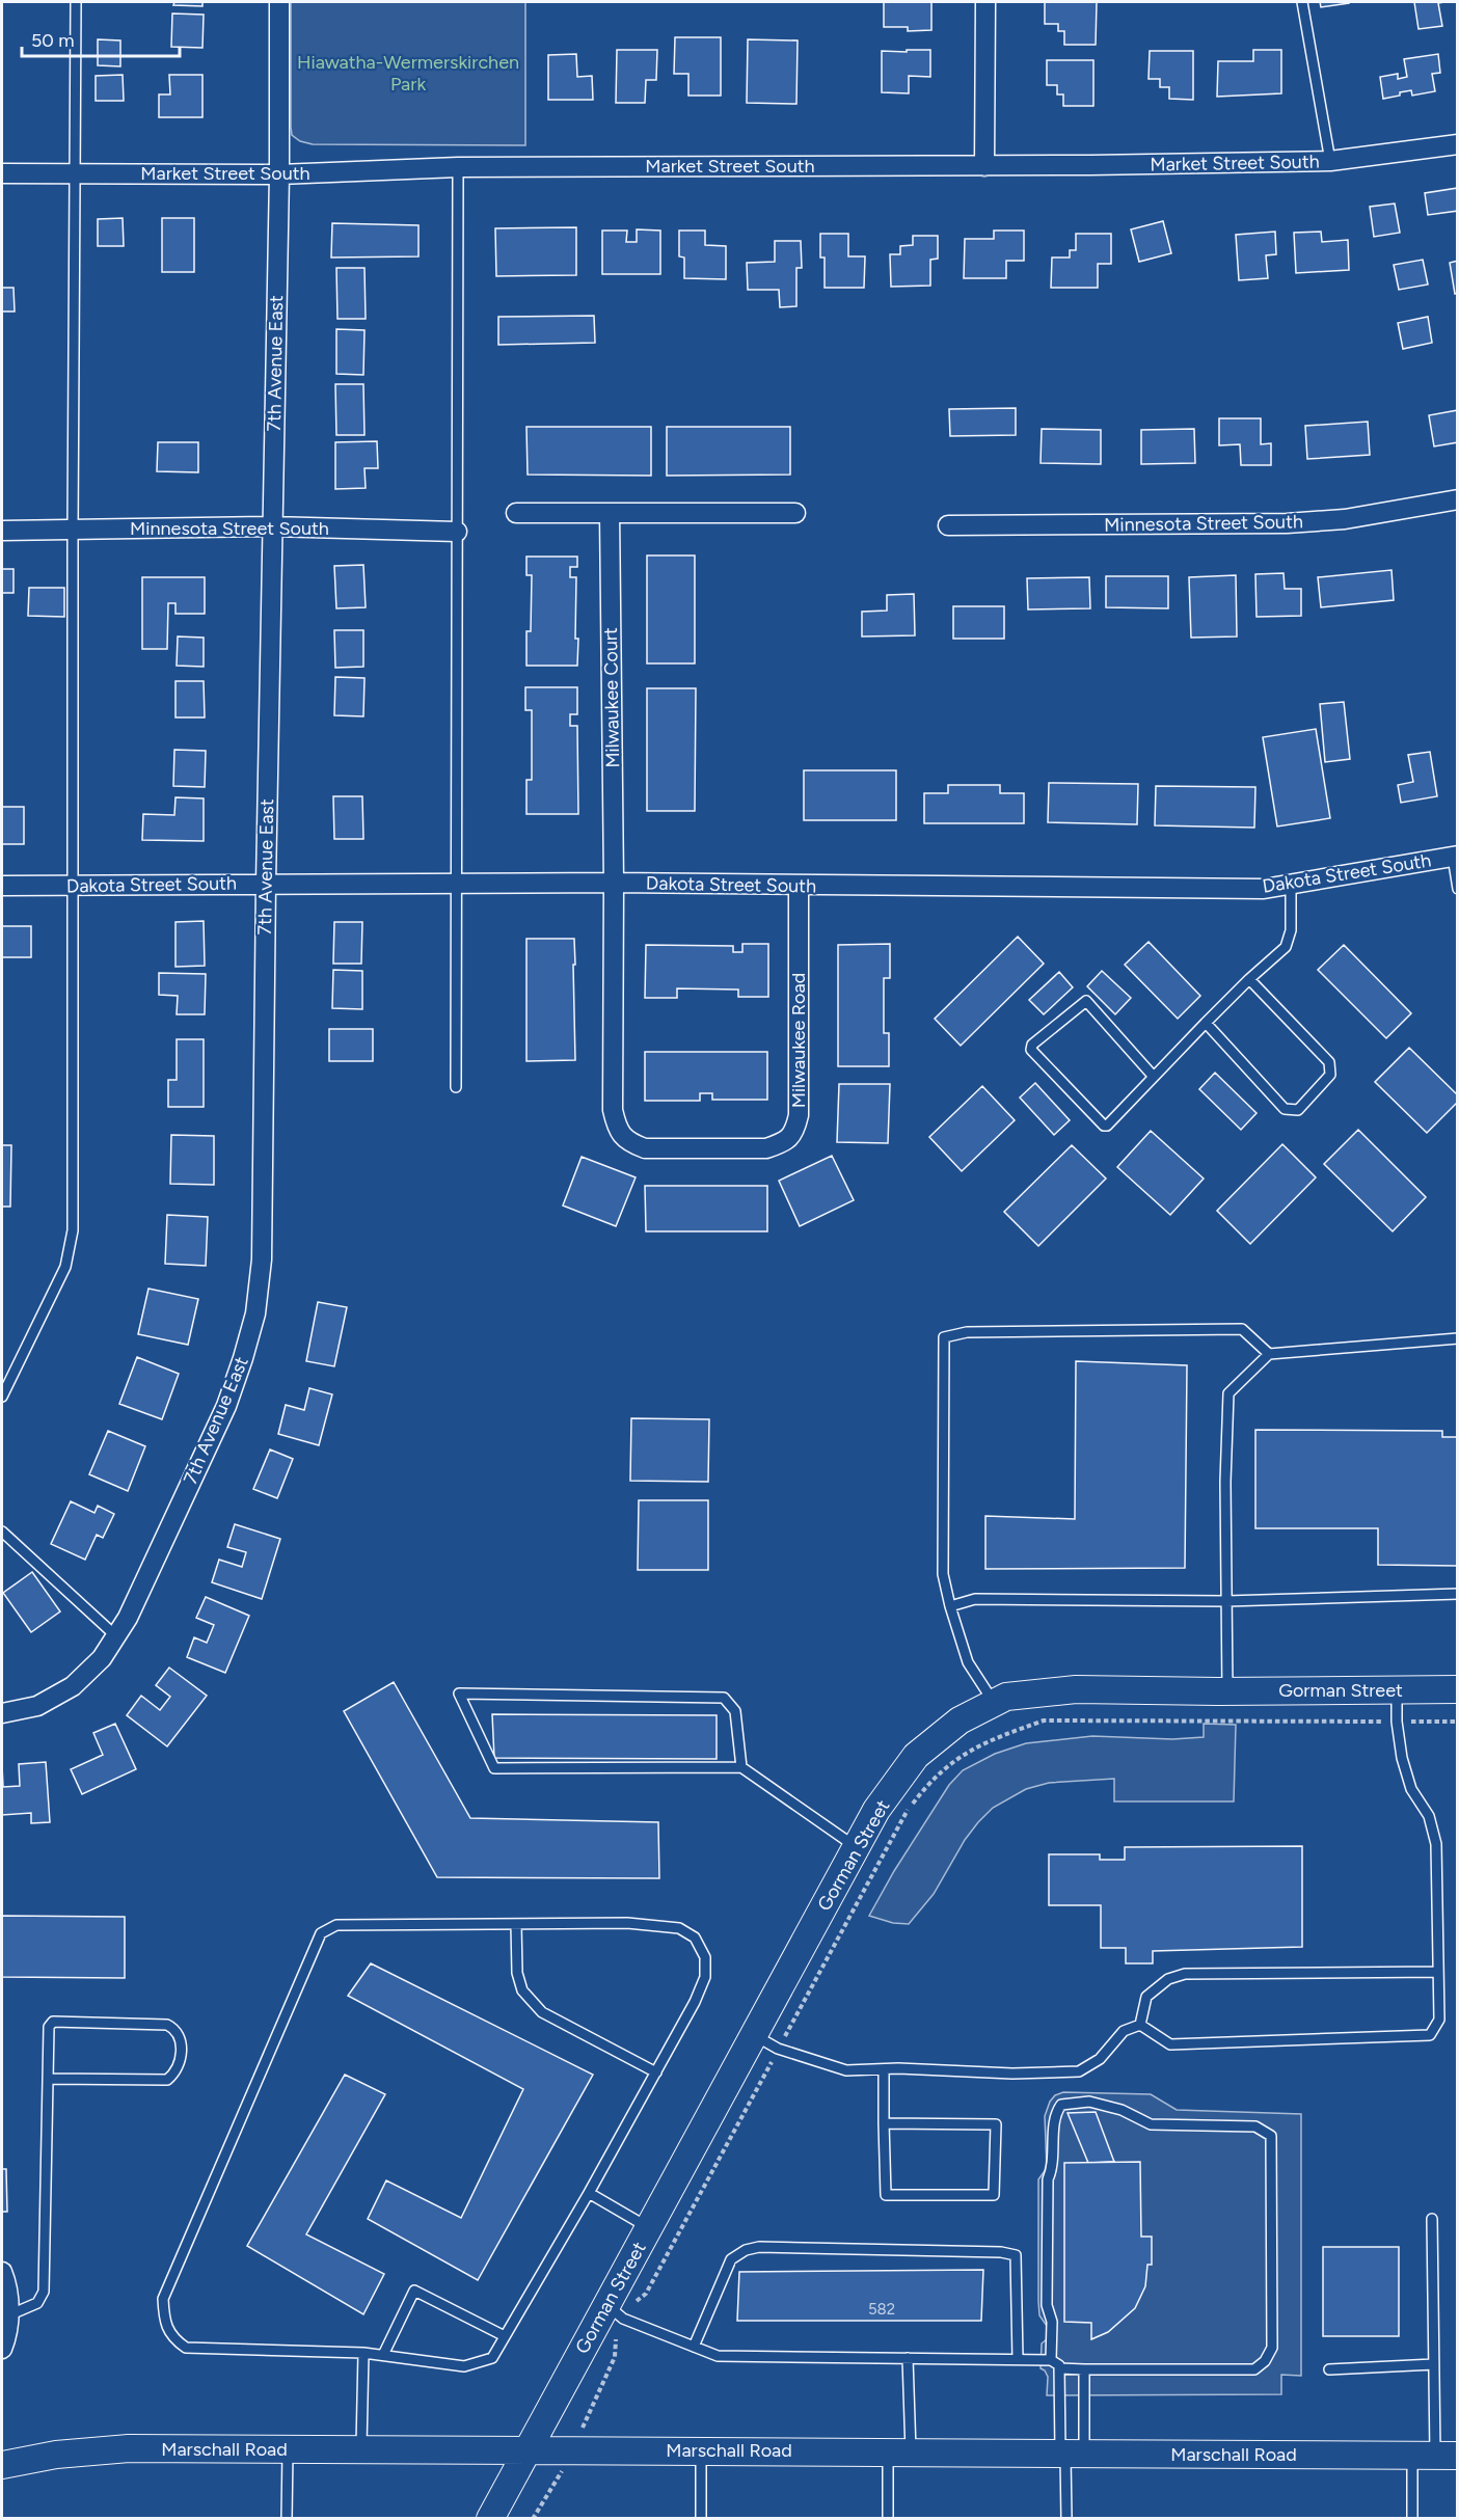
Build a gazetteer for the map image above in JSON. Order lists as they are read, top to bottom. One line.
{"streets":{"street":["Market Street South","7th Avenue East","Minnesota Street South","Milwaukee Court","Dakota Street South","Milwaukee Road","Gorman Street","Marschall Road"]},"crossings":[["Market Street South","7th Avenue East"],["7th Avenue East","Minnesota Street South"],["7th Avenue East","Dakota Street South"],["Milwaukee Court","Dakota Street South"],["Milwaukee Court","Milwaukee Road"],["Dakota Street South","Milwaukee Road"],["Gorman Street","Marschall Road"]],"parks":["Hiawatha-Wermerskirchen Park"],"house_numbers":["582"],"scale_bar":"50 m"}
